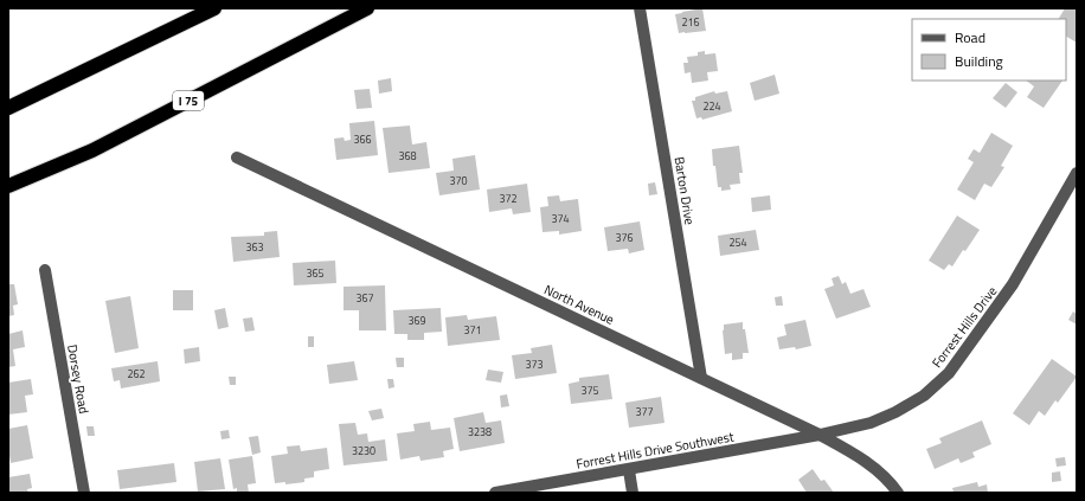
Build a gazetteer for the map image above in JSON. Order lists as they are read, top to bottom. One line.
{"streets":{"highway":["I 75"],"street":["Barton Drive","North Avenue","Forrest Hills Drive","Dorsey Road","Forrest Hills Drive Southwest"]},"crossings":[["Barton Drive","North Avenue"],["North Avenue","Forrest Hills Drive"],["North Avenue","Forrest Hills Drive Southwest"],["Forrest Hills Drive","Forrest Hills Drive Southwest"]],"house_numbers":["216","224","366","368","370","372","374","376","254","363","365","367","369","371","373","262","375","377","3238","3230"],"legend":["Road","Building"]}
